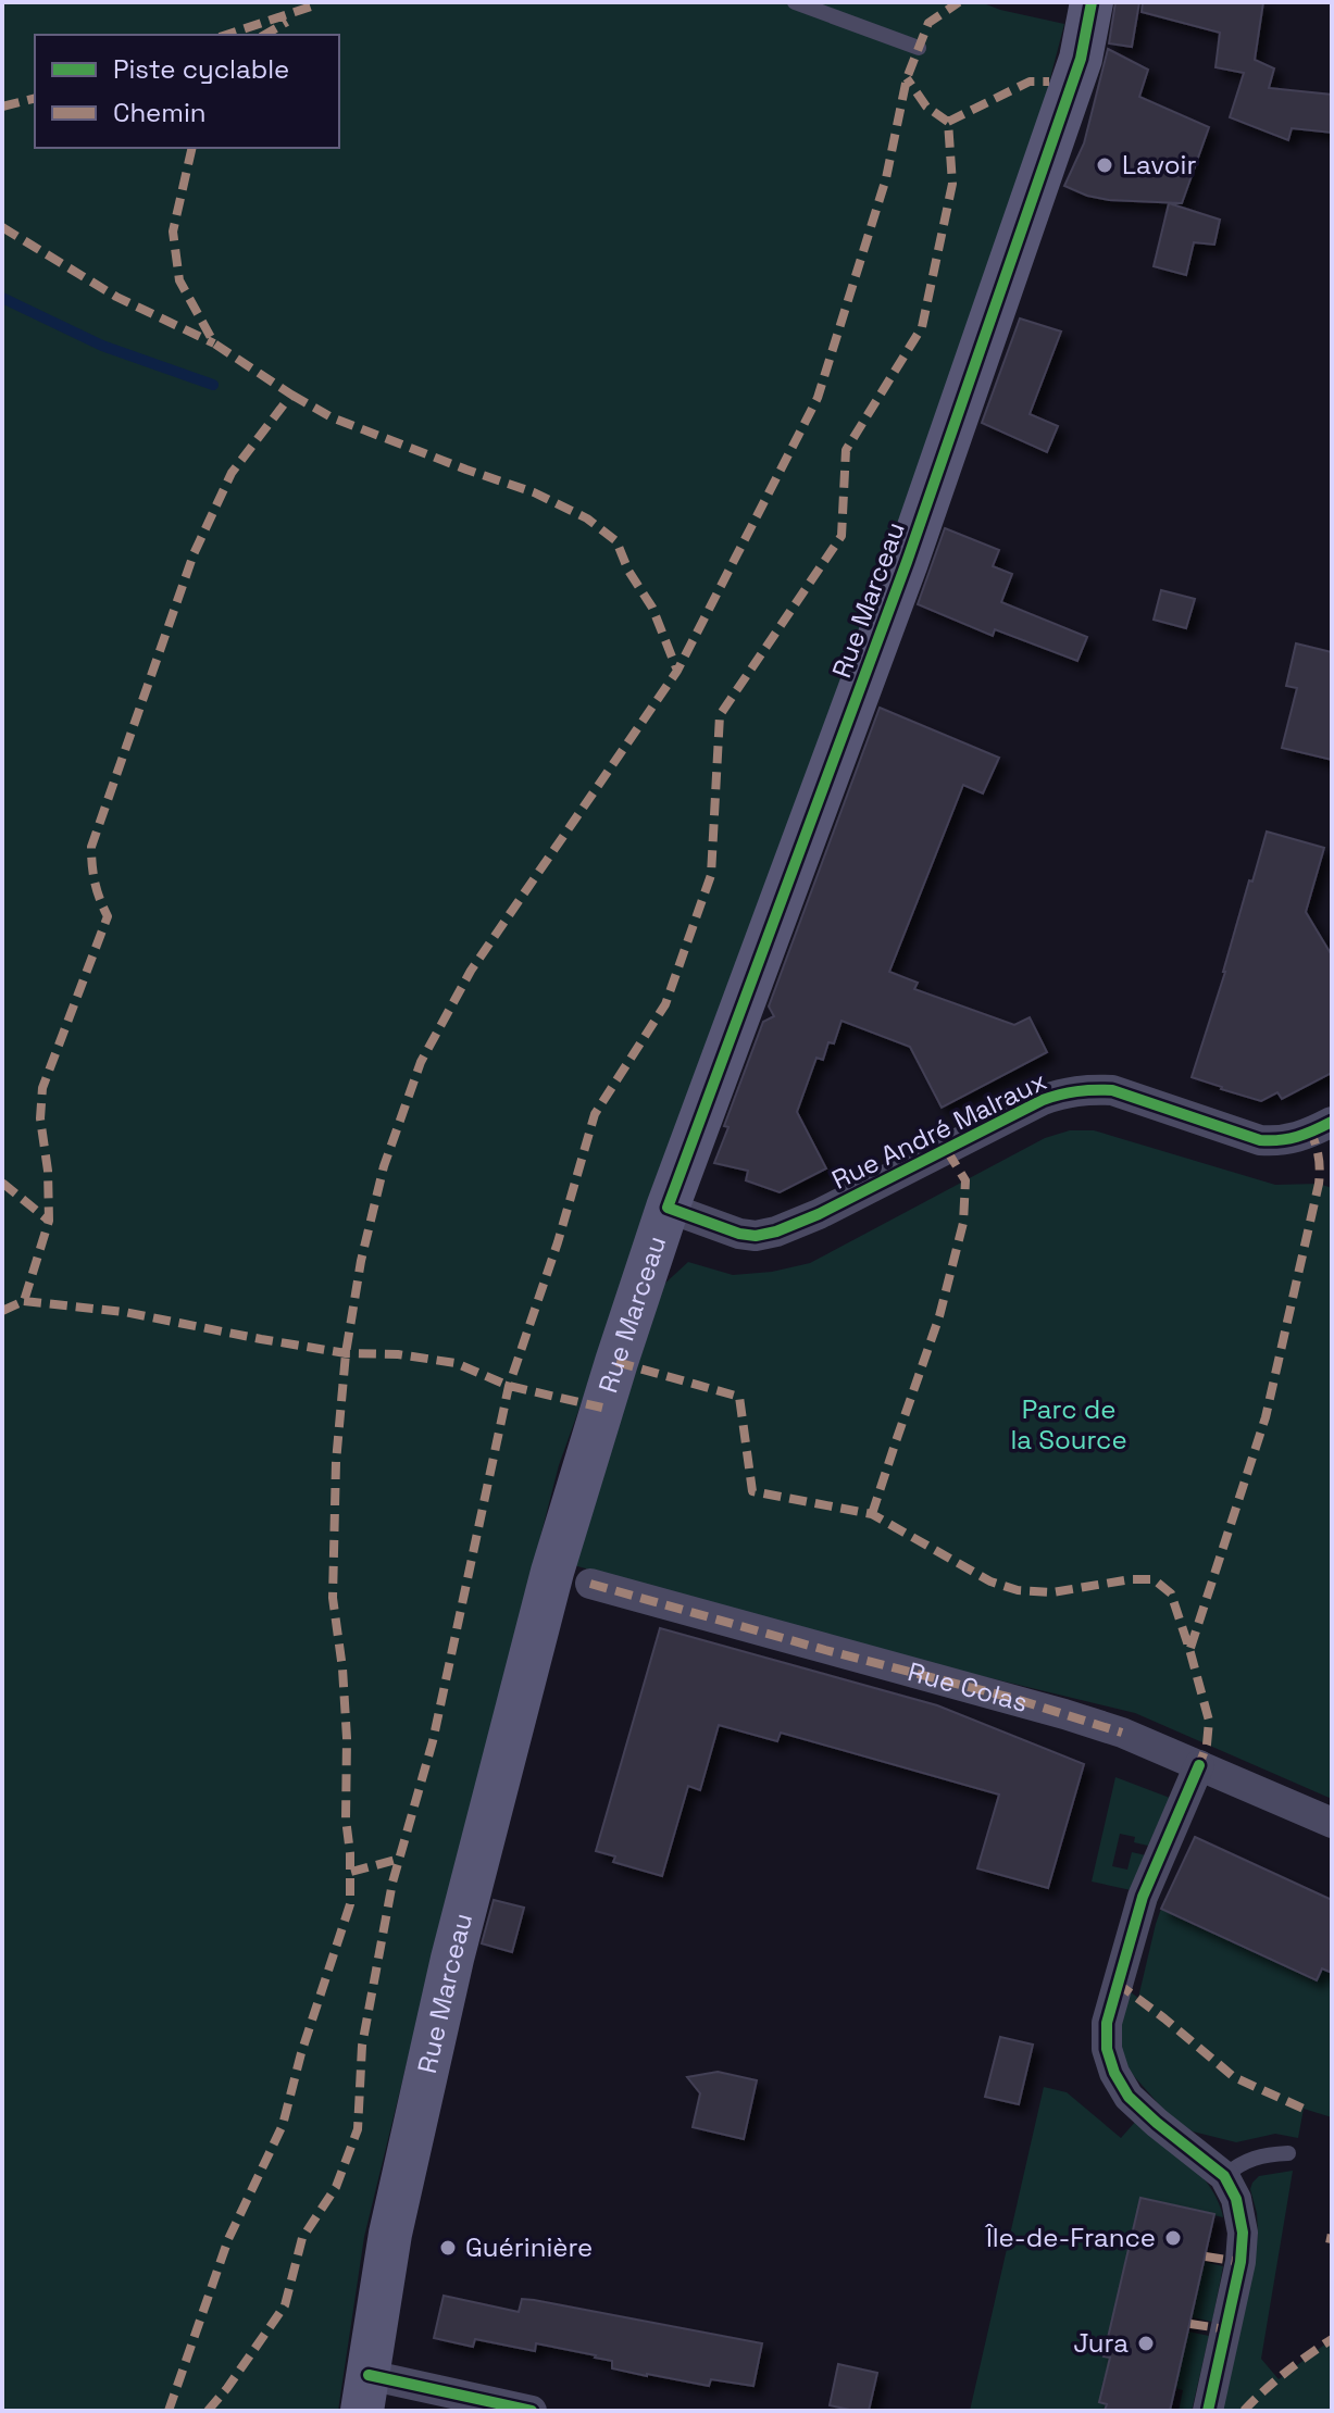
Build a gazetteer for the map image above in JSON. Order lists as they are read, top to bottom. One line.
{"streets":{"main road":["Rue Marceau"],"street":["Rue André Malraux","Rue Colas"]},"crossings":[["Rue Marceau","Rue André Malraux"]],"parks":["Parc de la Source"],"places":["Lavoir","Île-de-France","Guérinière","Jura"],"legend":["Piste cyclable","Chemin"]}
